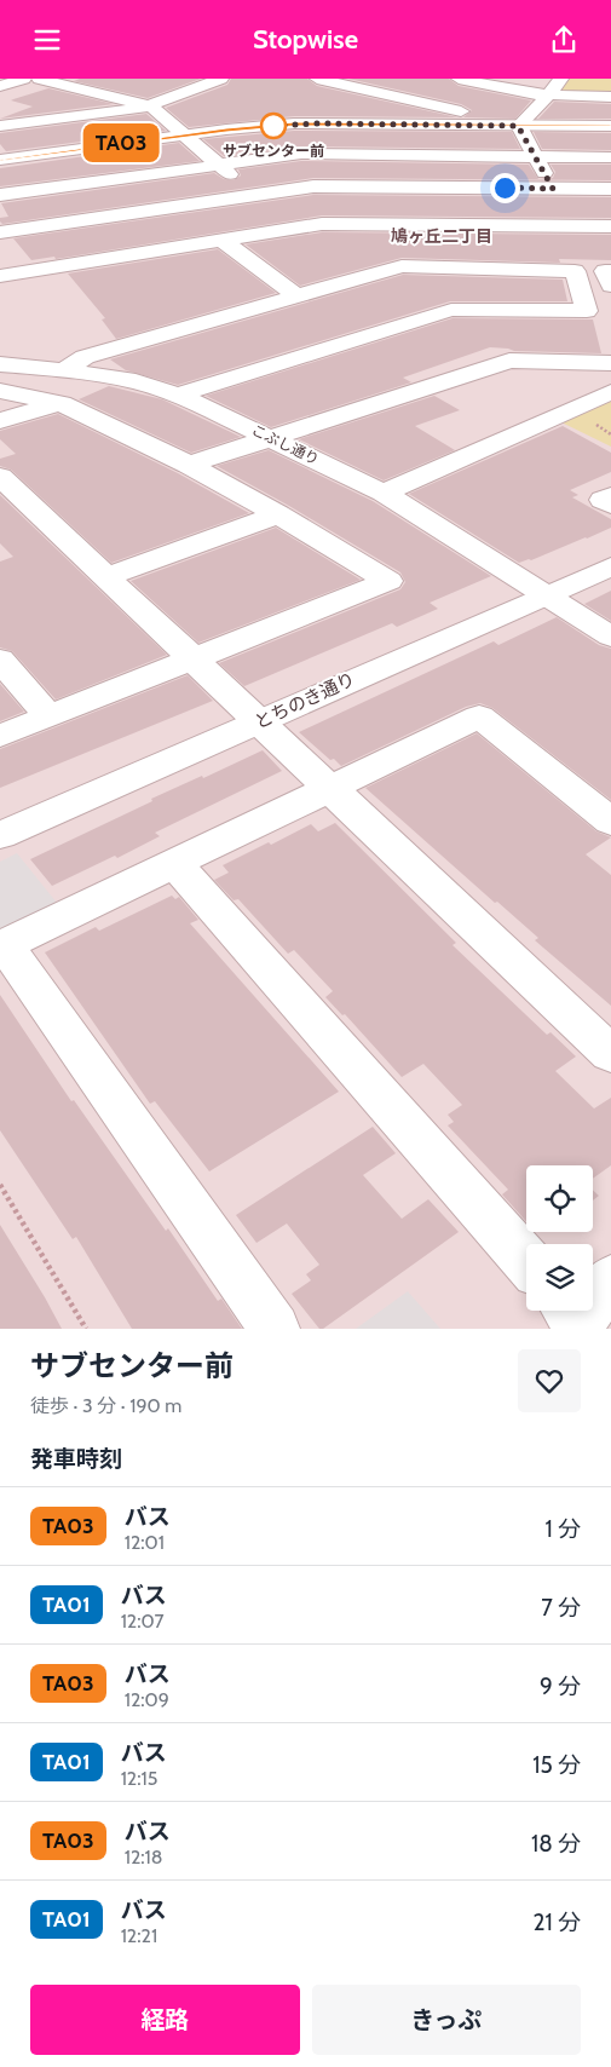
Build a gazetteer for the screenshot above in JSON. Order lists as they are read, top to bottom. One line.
{"streets":{"street":["こぶし通り","とちのき通り"]},"crossings":[["こぶし通り","とちのき通り"]],"districts":["鳩ヶ丘二丁目"],"places":["サブセンター前"],"lines":["bus line TA03"],"page":{"header":"Stopwise","on_map":"TA03","heading":[["サブセンター前","徒歩 · 3 分 · 190 m"],"発車時刻"],"list":[{"mark":"TA03","name":"バス","note":"12:01","value":"1 分"},{"mark":"TA01","name":"バス","note":"12:07","value":"7 分"},{"mark":"TA03","name":"バス","note":"12:09","value":"9 分"},{"mark":"TA01","name":"バス","note":"12:15","value":"15 分"},{"mark":"TA03","name":"バス","note":"12:18","value":"18 分"},{"mark":"TA01","name":"バス","note":"12:21","value":"21 分"}],"buttons":["経路","きっぷ"]}}
